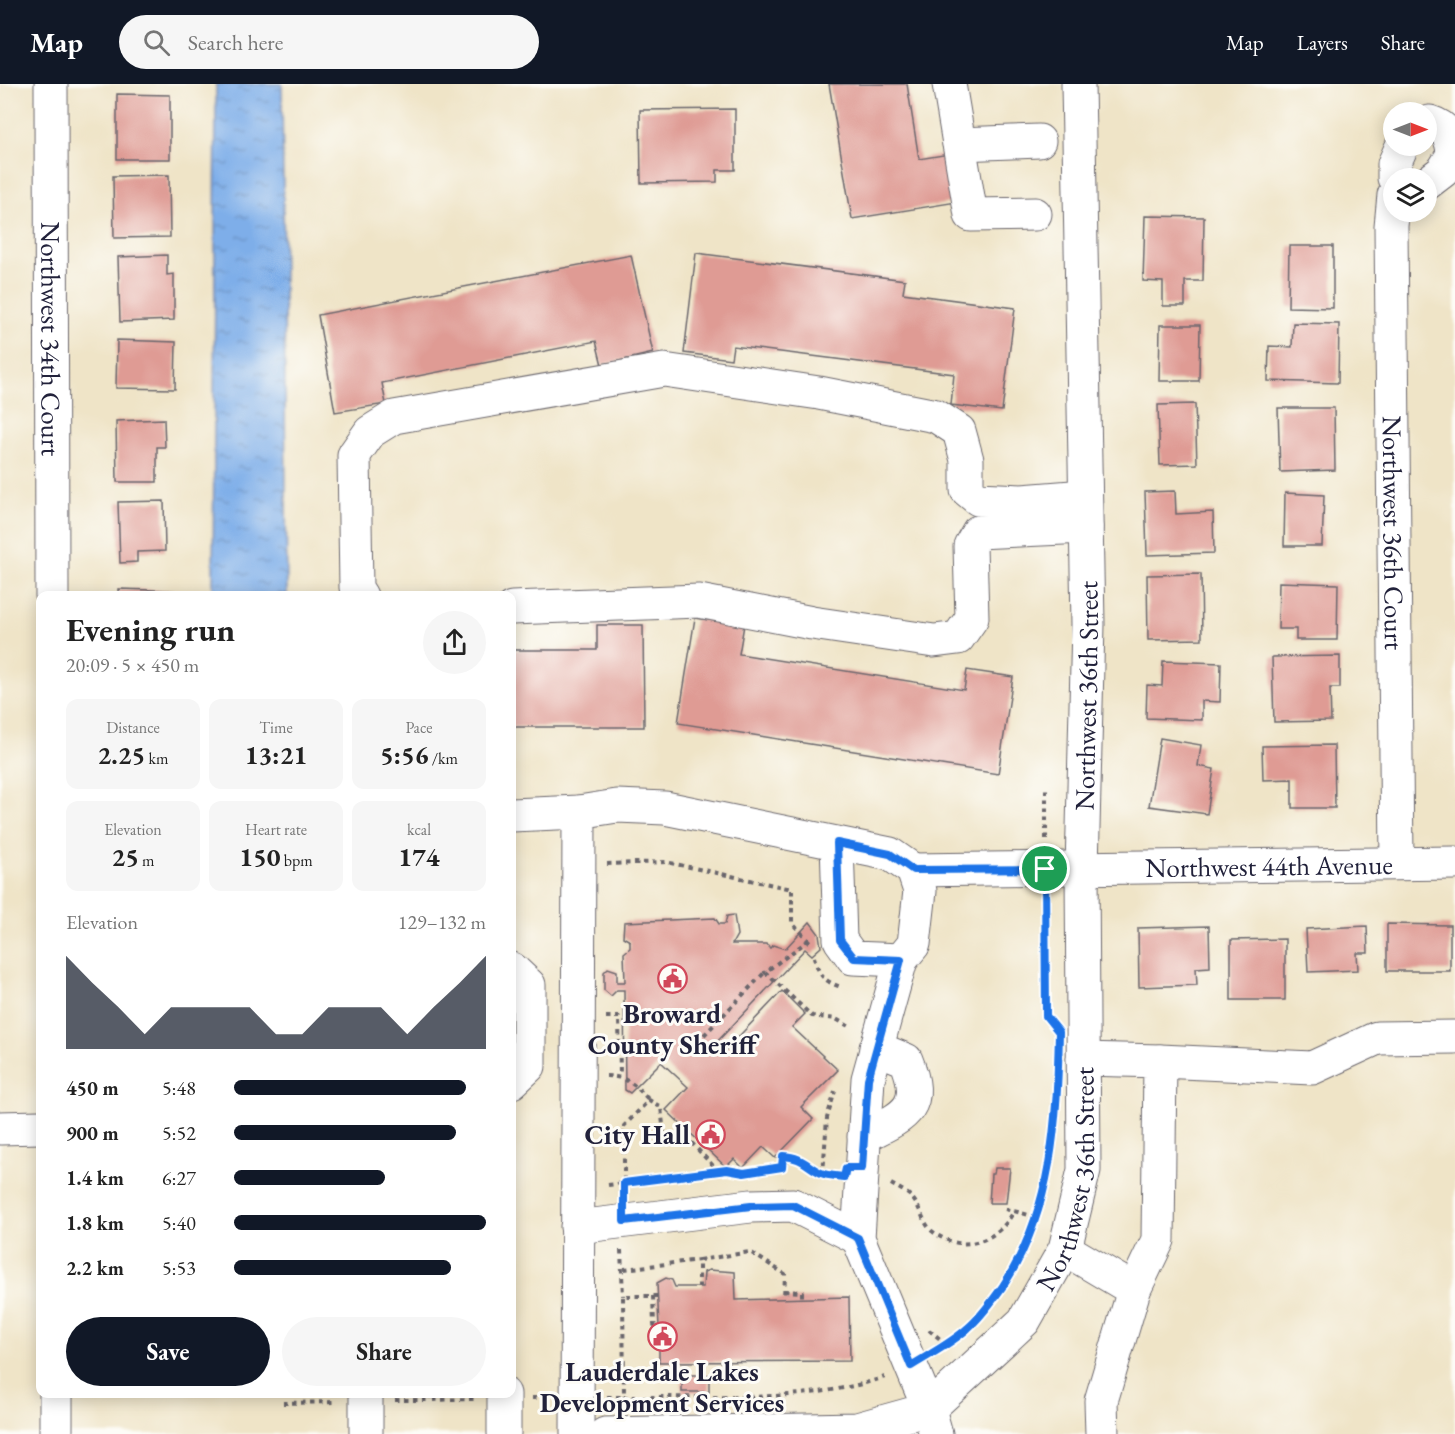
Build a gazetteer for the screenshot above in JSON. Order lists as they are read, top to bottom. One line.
{"streets":{"street":["Northwest 34th Court","Northwest 36th Court","Northwest 36th Street","Northwest 44th Avenue"]},"crossings":[["Northwest 36th Court","Northwest 44th Avenue"],["Northwest 36th Street","Northwest 44th Avenue"]],"places":{"public building":["Broward County Sheriff","City Hall","Lauderdale Lakes Development Services"]},"north":"right","page":{"header":"Map","search":"Search here","nav":["Map","Layers","Share"],"heading":["Evening run","20:09 · 5 × 450 m"],"stats":[["Distance","2.25 km"],["Time","13:21"],["Pace","5:56 /km"],["Elevation","25 m"],["Heart rate","150 bpm"],["kcal","174"]],"chart":["Elevation","129–132 m"],"list":[{"name":"450 m","note":"5:48"},{"name":"900 m","note":"5:52"},{"name":"1.4 km","note":"6:27"},{"name":"1.8 km","note":"5:40"},{"name":"2.2 km","note":"5:53"}],"buttons":["Save","Share"]}}
